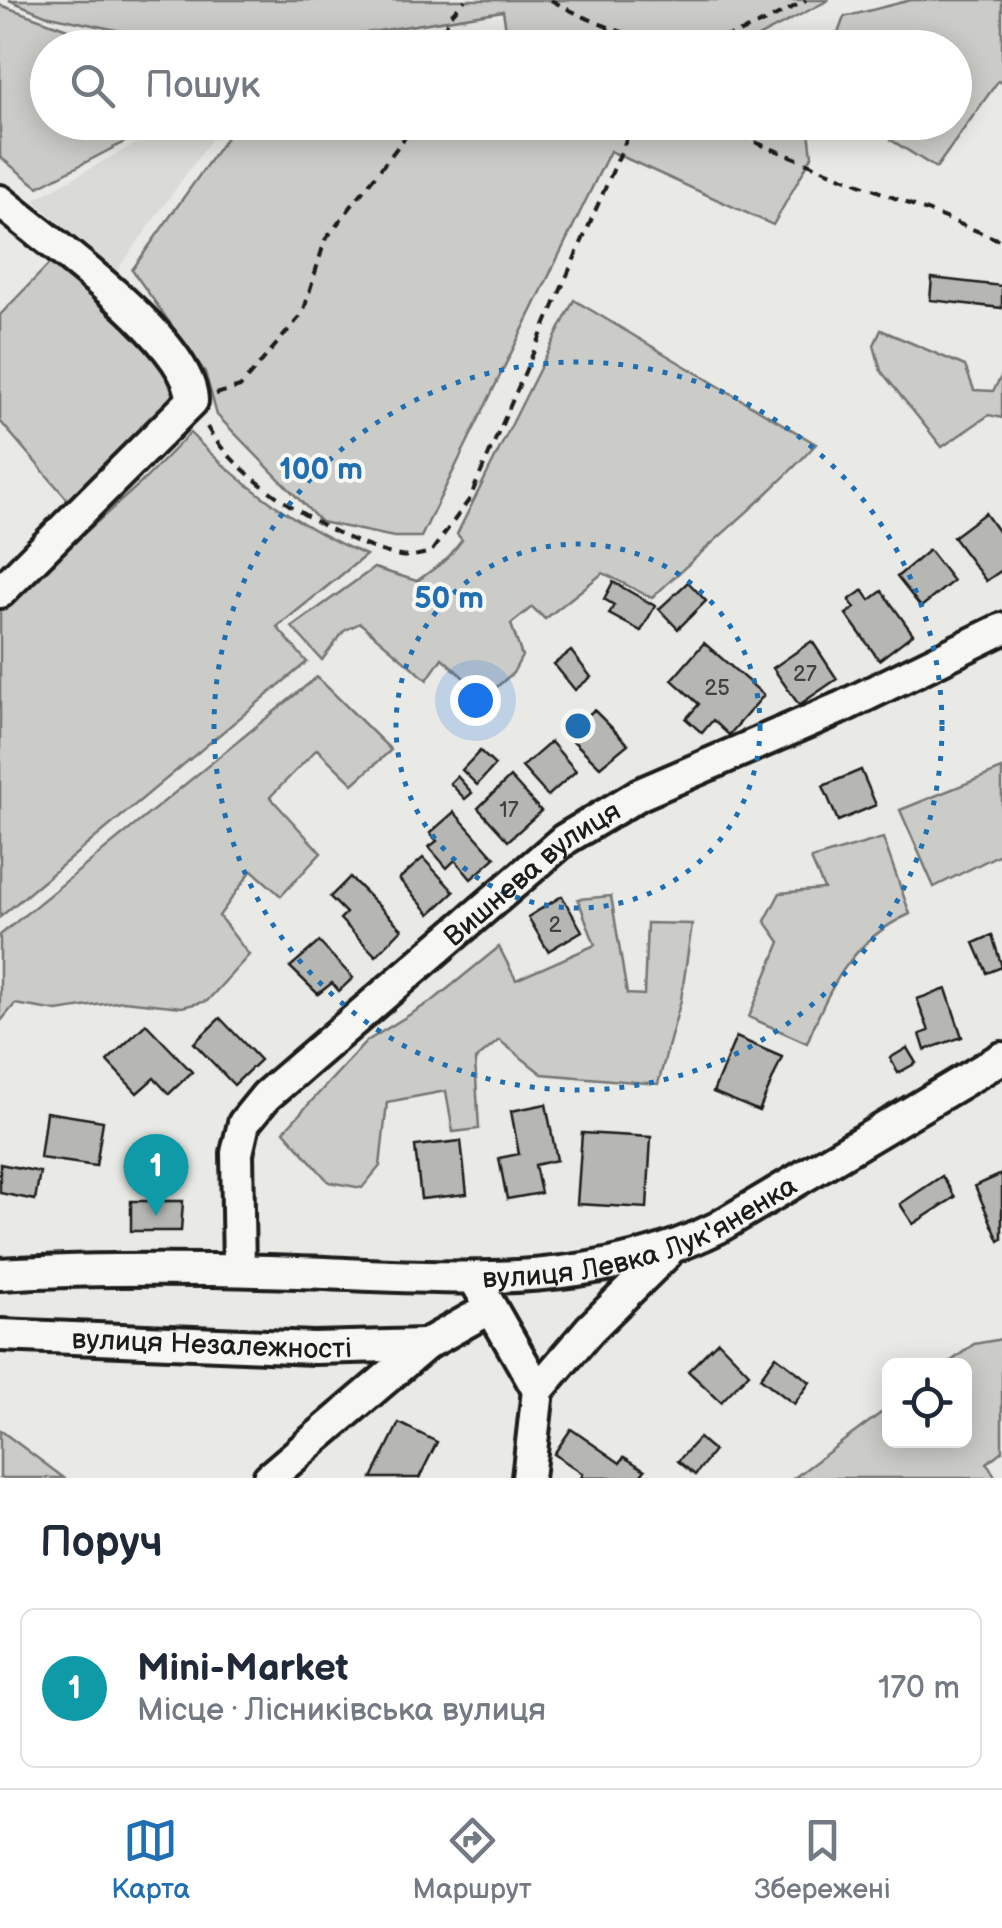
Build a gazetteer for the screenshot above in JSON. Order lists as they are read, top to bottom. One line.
{"streets":{"street":["Вишнева вулиця","вулиця Левка Лук'яненка","вулиця Незалежності"]},"crossings":[["Вишнева вулиця","вулиця Левка Лук'яненка"]],"house_numbers":["27","25","17","2"],"page":{"search":"Пошук","pins":"1","heading":"Поруч","list":[{"mark":"1","name":"Mini-Market","note":"Місце · Лісниківська вулиця","value":"170 m"}],"nav":["Карта","Маршрут","Збережені"]},"rings":["100 m","50 m"]}
